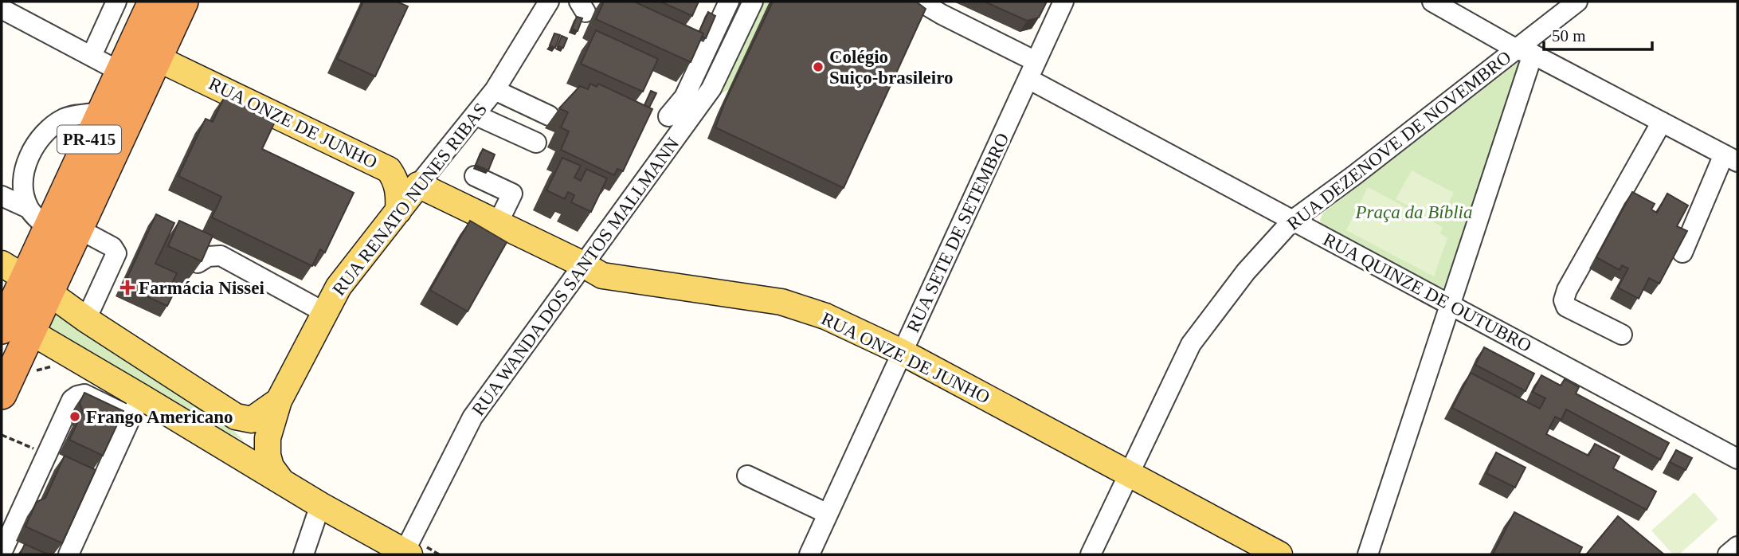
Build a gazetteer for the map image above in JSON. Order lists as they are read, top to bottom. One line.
{"streets":{"highway":["PR-415"],"main road":["RUA ONZE DE JUNHO","RUA RENATO NUNES RIBAS"],"street":["RUA DEZENOVE DE NOVEMBRO","RUA SETE DE SETEMBRO","RUA WANDA DOS SANTOS MALLMANN","RUA QUINZE DE OUTUBRO"]},"crossings":[["RUA ONZE DE JUNHO","PR-415"],["RUA ONZE DE JUNHO","RUA DEZENOVE DE NOVEMBRO"],["RUA ONZE DE JUNHO","RUA RENATO NUNES RIBAS"],["RUA ONZE DE JUNHO","RUA SETE DE SETEMBRO"],["RUA ONZE DE JUNHO","RUA WANDA DOS SANTOS MALLMANN"],["RUA DEZENOVE DE NOVEMBRO","RUA QUINZE DE OUTUBRO"],["RUA SETE DE SETEMBRO","RUA QUINZE DE OUTUBRO"]],"parks":["Praça da Bíblia"],"places":{"other":["Colégio Suiço-brasileiro","Frango Americano"],"health":["Farmácia Nissei"]},"scale_bar":"50 m"}
